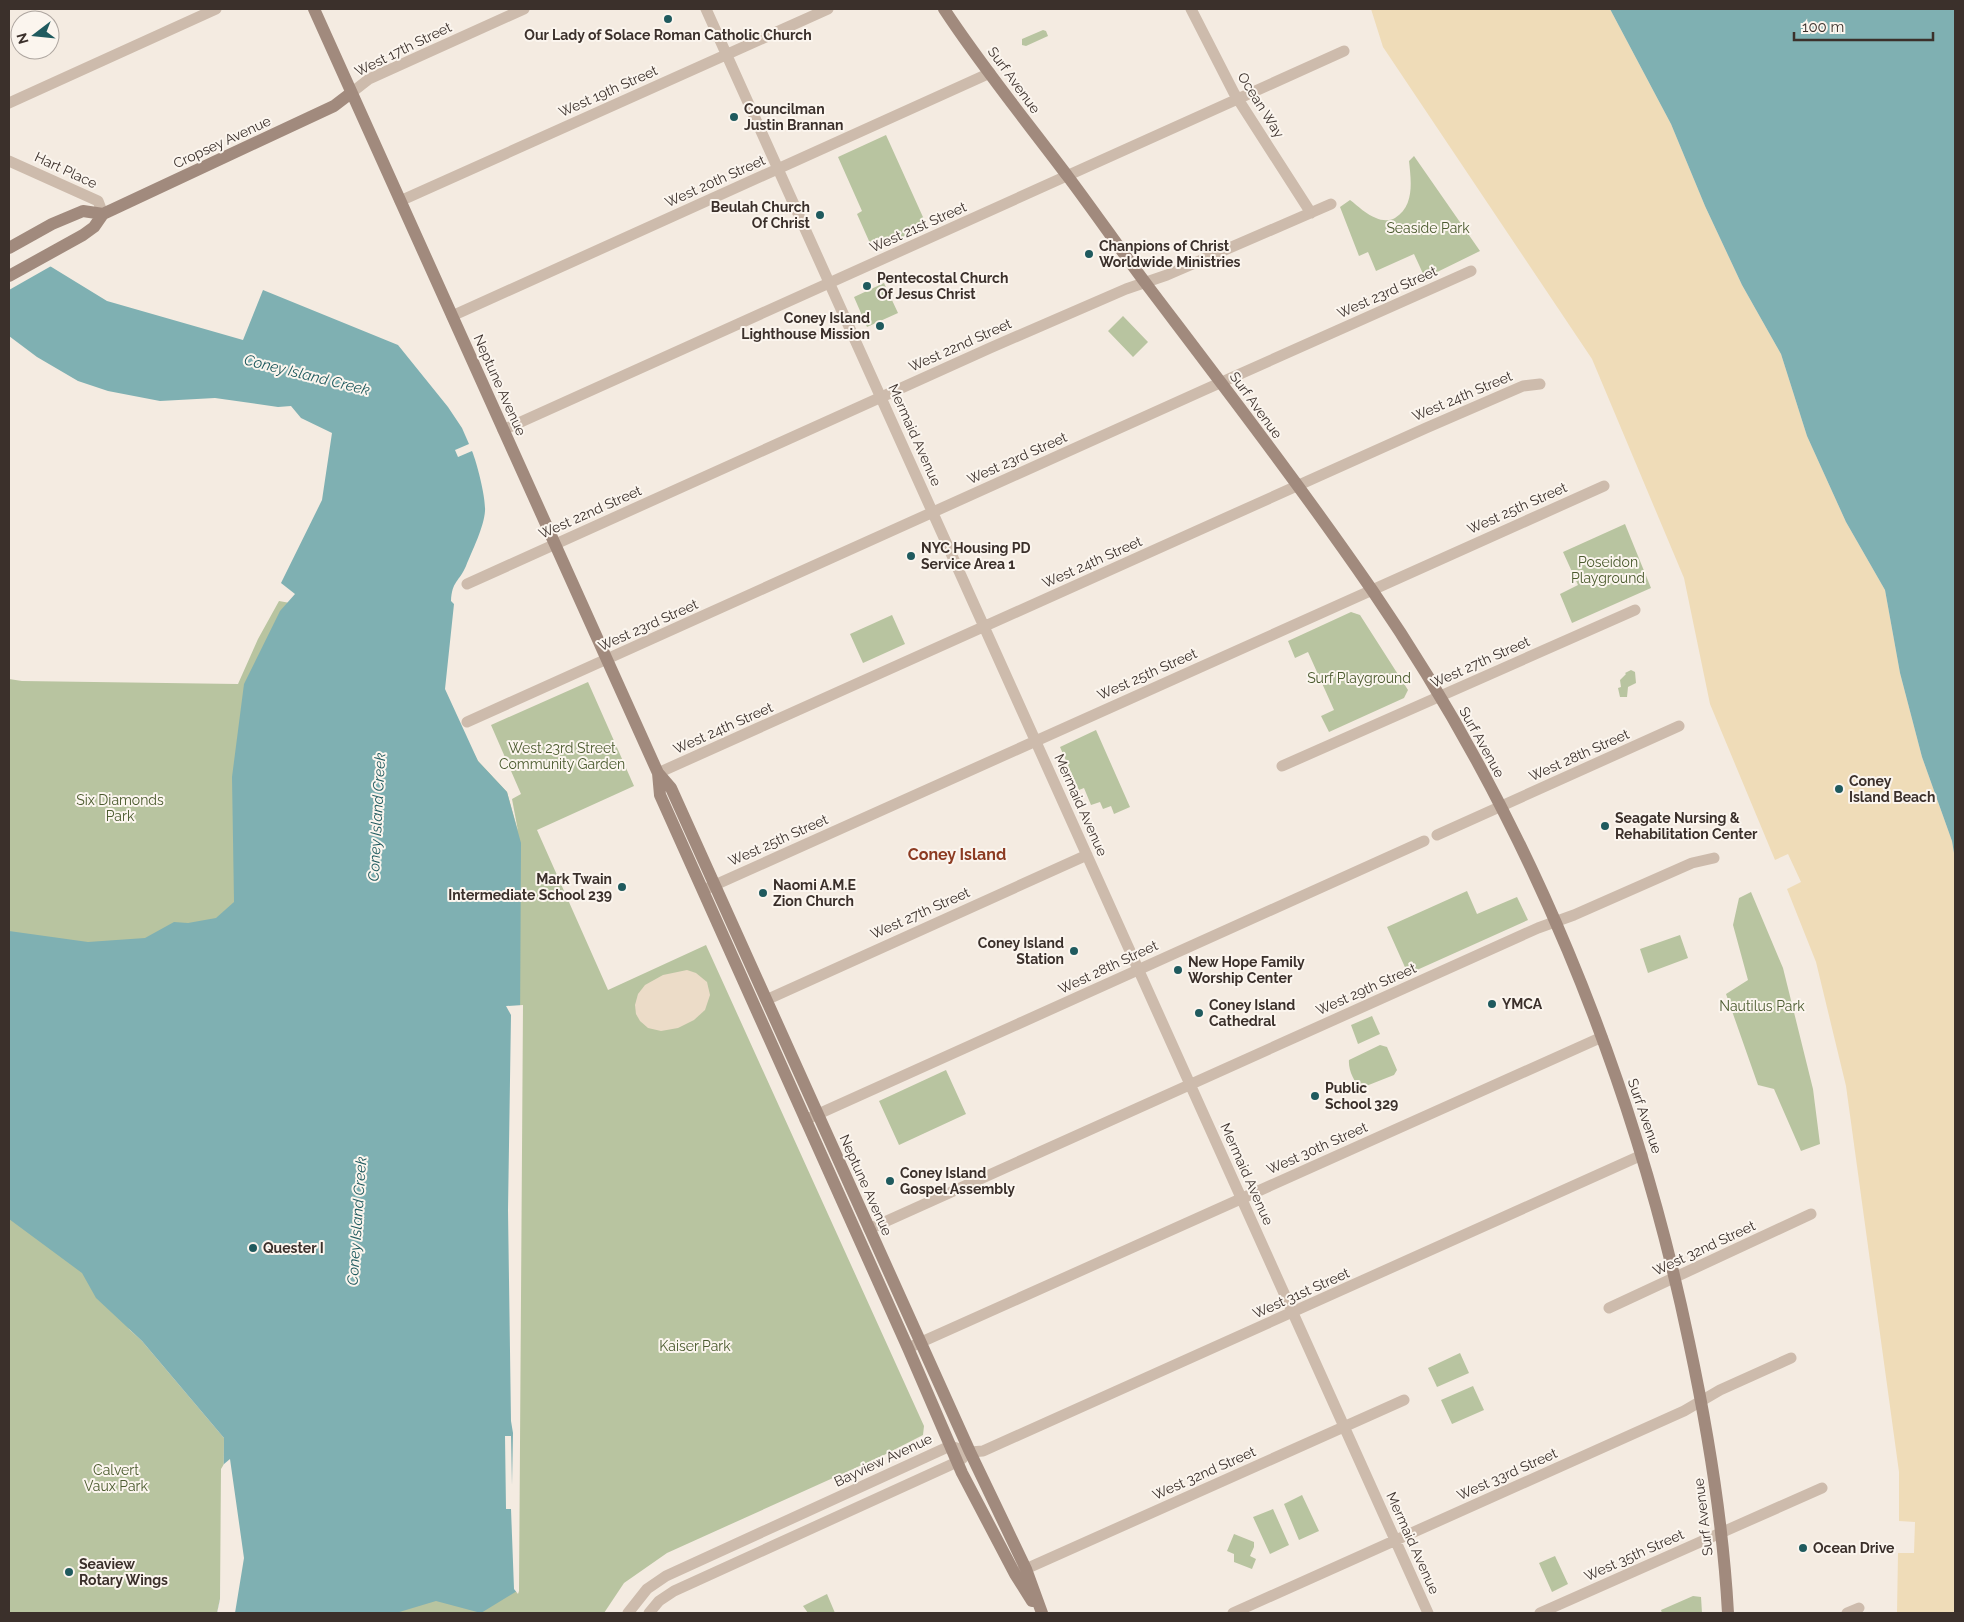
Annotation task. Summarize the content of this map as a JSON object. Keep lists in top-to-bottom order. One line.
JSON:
{"streets":{"main road":["Surf Avenue","Cropsey Avenue","Neptune Avenue"],"street":["West 17th Street","West 19th Street","Ocean Way","Hart Place","West 20th Street","West 21st Street","West 23rd Street","West 22nd Street","West 24th Street","Mermaid Avenue","West 25th Street","West 27th Street","West 28th Street","West 29th Street","West 30th Street","West 32nd Street","West 31st Street","Bayview Avenue","West 33rd Street","West 35th Street"]},"crossings":[["West 17th Street","Cropsey Avenue"],["West 17th Street","Neptune Avenue"],["Surf Avenue","West 20th Street"],["Surf Avenue","West 21st Street"],["Surf Avenue","West 23rd Street"],["Surf Avenue","West 22nd Street"],["Surf Avenue","West 24th Street"],["Surf Avenue","West 25th Street"],["Surf Avenue","West 27th Street"],["Surf Avenue","West 28th Street"],["Surf Avenue","West 29th Street"],["Surf Avenue","West 30th Street"],["Surf Avenue","West 32nd Street"],["Surf Avenue","West 31st Street"],["Surf Avenue","West 33rd Street"],["Surf Avenue","West 35th Street"],["West 19th Street","Neptune Avenue"],["West 19th Street","Mermaid Avenue"],["Ocean Way","West 21st Street"],["Ocean Way","West 22nd Street"],["Cropsey Avenue","Hart Place"],["Cropsey Avenue","Neptune Avenue"],["West 20th Street","Neptune Avenue"],["West 20th Street","Mermaid Avenue"],["West 21st Street","Neptune Avenue"],["West 21st Street","Mermaid Avenue"],["West 23rd Street","Neptune Avenue"],["West 23rd Street","Mermaid Avenue"],["West 22nd Street","Neptune Avenue"],["West 22nd Street","Mermaid Avenue"],["Neptune Avenue","West 24th Street"],["Neptune Avenue","West 25th Street"],["Neptune Avenue","West 27th Street"],["Neptune Avenue","West 28th Street"],["Neptune Avenue","West 29th Street"],["Neptune Avenue","West 30th Street"],["Neptune Avenue","West 32nd Street"],["Neptune Avenue","West 31st Street"],["Neptune Avenue","Bayview Avenue"],["West 24th Street","Mermaid Avenue"],["Mermaid Avenue","West 25th Street"],["Mermaid Avenue","West 27th Street"],["Mermaid Avenue","West 28th Street"],["Mermaid Avenue","West 29th Street"],["Mermaid Avenue","West 30th Street"],["Mermaid Avenue","West 32nd Street"],["Mermaid Avenue","West 31st Street"],["Mermaid Avenue","West 33rd Street"],["West 31st Street","Bayview Avenue"]],"districts":["Coney Island"],"water":["Coney Island Creek"],"parks":["Seaside Park","Poseidon Playground","Surf Playground","West 23rd Street Community Garden","Six Diamonds Park","Nautilus Park","Kaiser Park","Calvert Vaux Park"],"places":["Our Lady of Solace Roman Catholic Church","Councilman Justin Brannan","Beulah Church Of Christ","Chanpions of Christ Worldwide Ministries","Pentecostal Church Of Jesus Christ","Coney Island Lighthouse Mission","NYC Housing PD Service Area 1","Coney Island Beach","Seagate Nursing & Rehabilitation Center","Mark Twain Intermediate School 239","Naomi A.M.E Zion Church","Coney Island Station","New Hope Family Worship Center","YMCA","Coney Island Cathedral","Public School 329","Coney Island Gospel Assembly","Quester I","Ocean Drive","Seaview Rotary Wings"],"scale_bar":"100 m","north":"left"}
